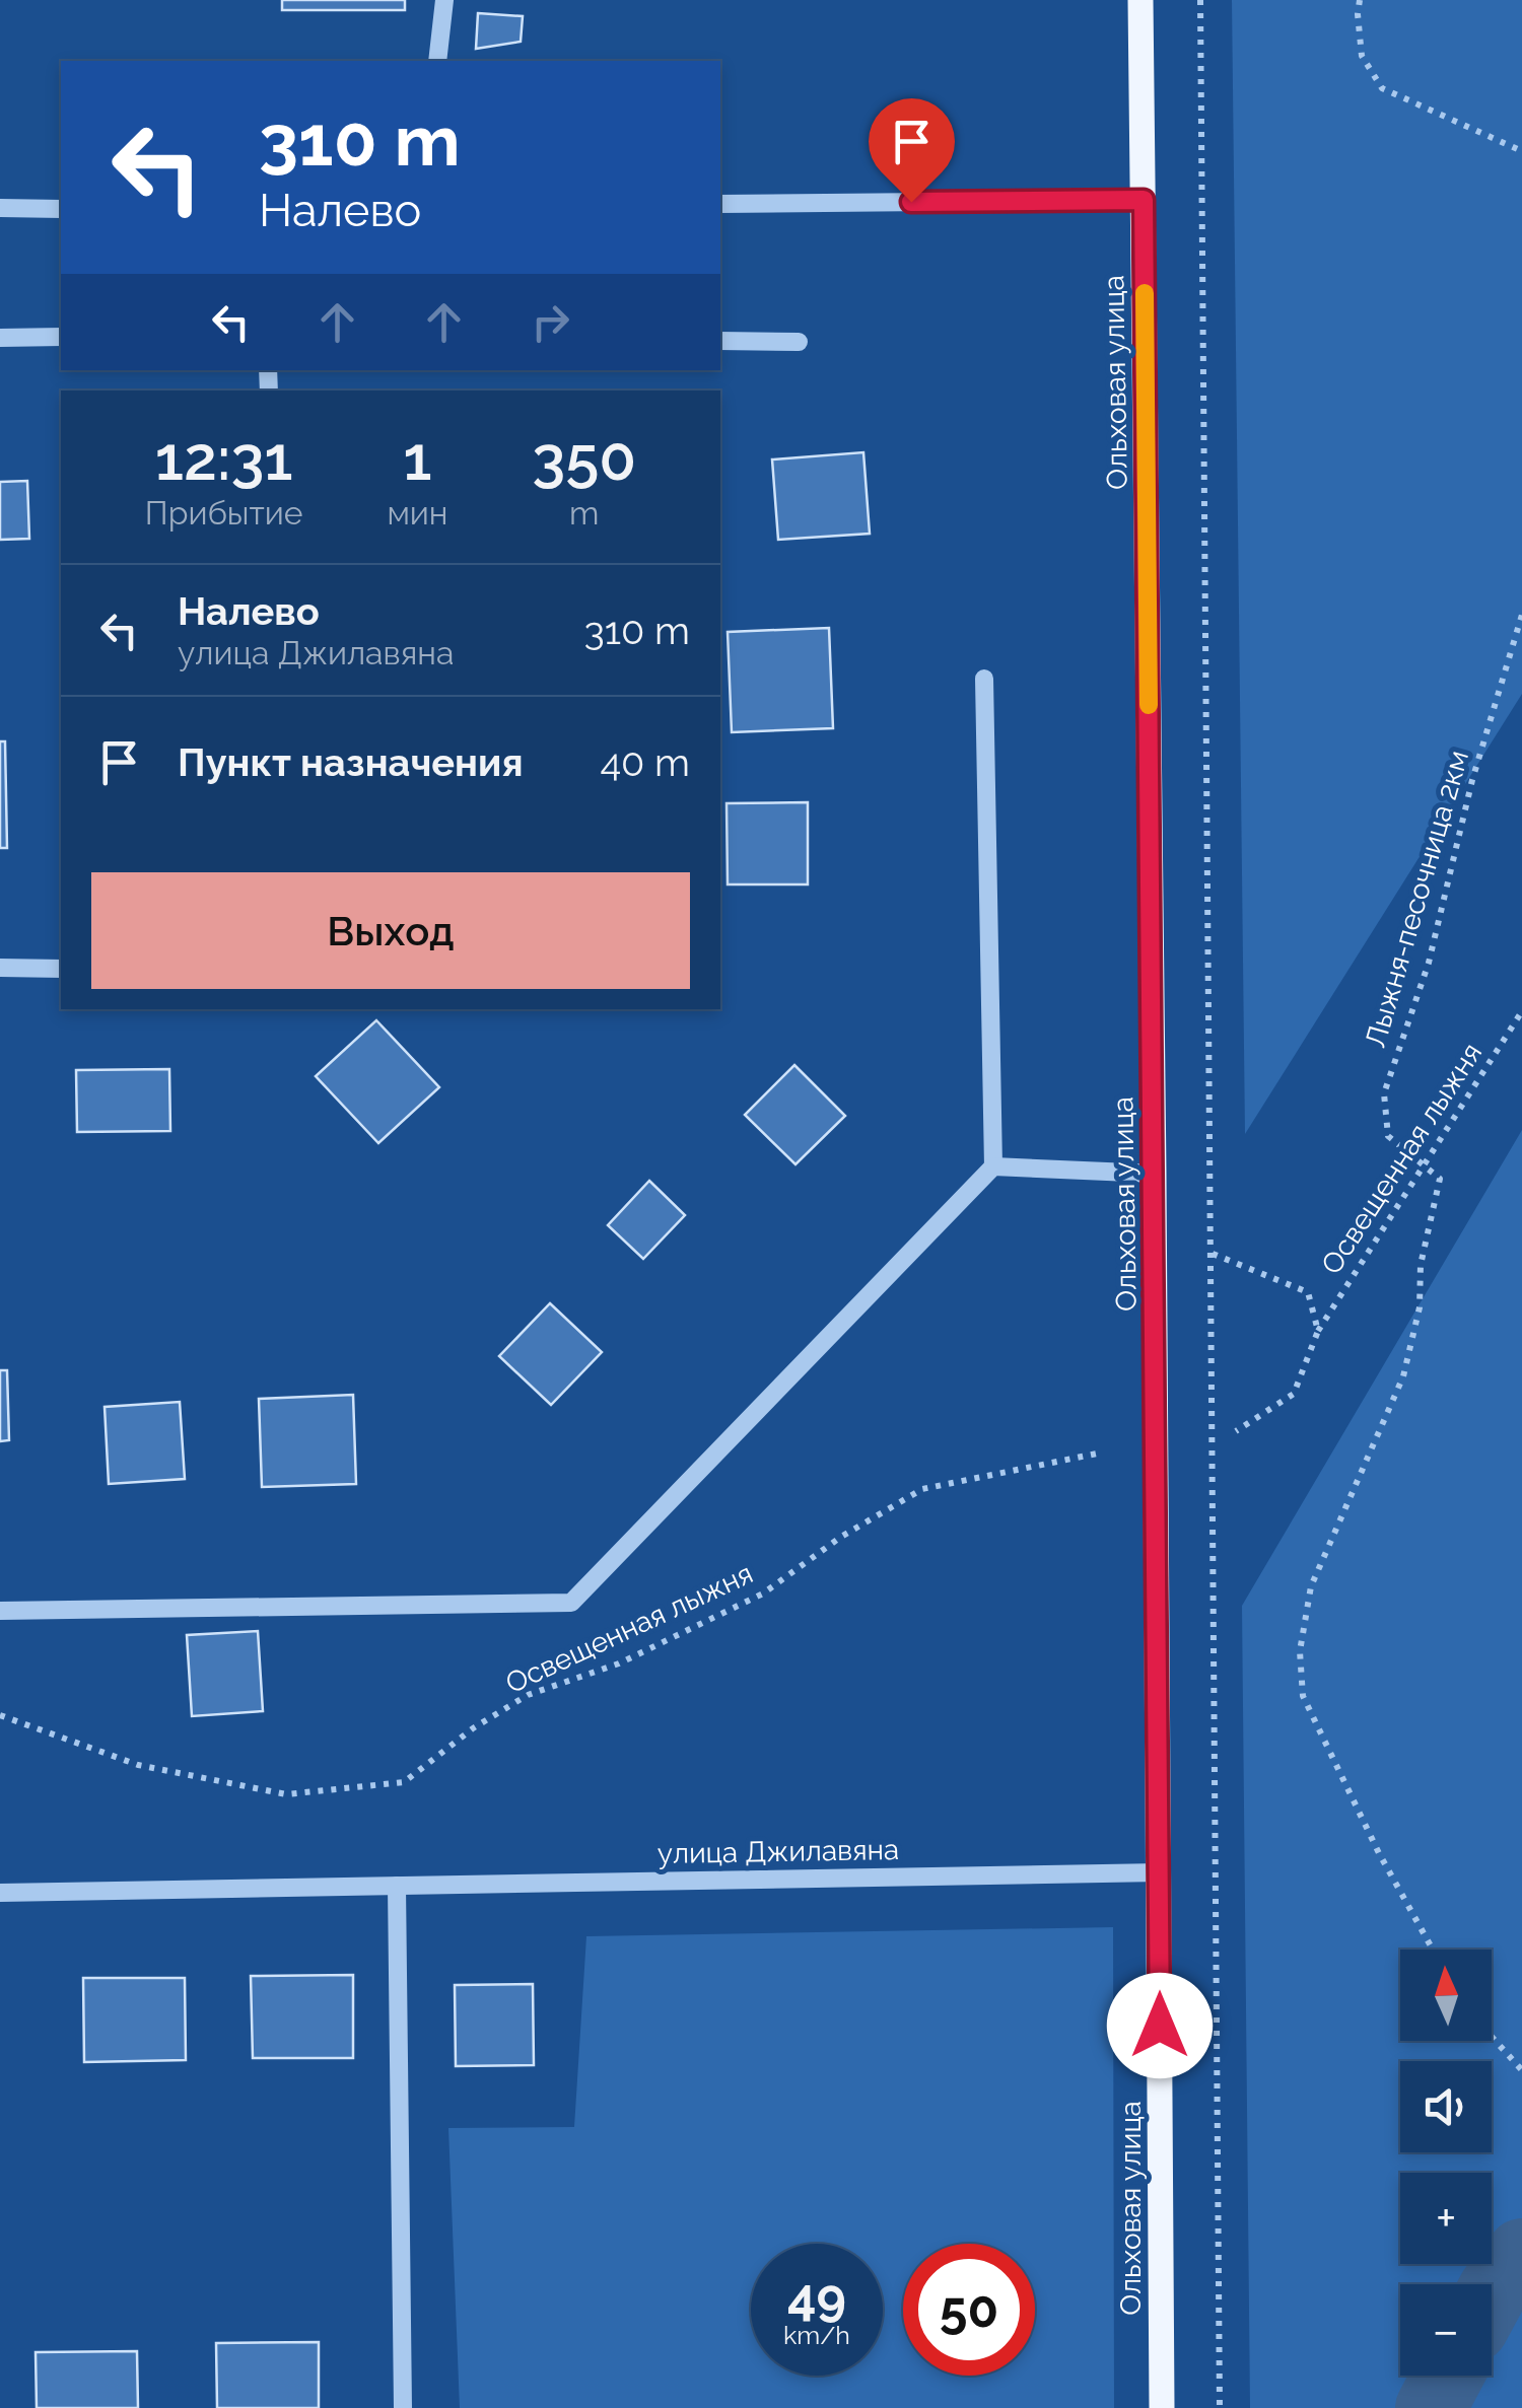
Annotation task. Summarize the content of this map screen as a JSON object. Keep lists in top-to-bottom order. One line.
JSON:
{"streets":{"main road":["Ольховая улица"],"street":["улица Джилавяна"],"path":["Лыжня-песочница 2км","Освещенная лыжня"]},"crossings":[["Ольховая улица","улица Джилавяна"],["Лыжня-песочница 2км","Освещенная лыжня"]],"north":"top","page":{"turn":["310 m","Налево"],"eta":["12:31","Прибытие","1","мин","350","m"],"list":[{"name":"Налево","note":"улица Джилавяна","value":"310 m"},{"name":"Пункт назначения","value":"40 m"}],"buttons":"Выход","map_buttons":["+","−"],"speed":"49 km/h","limit":"50"}}
